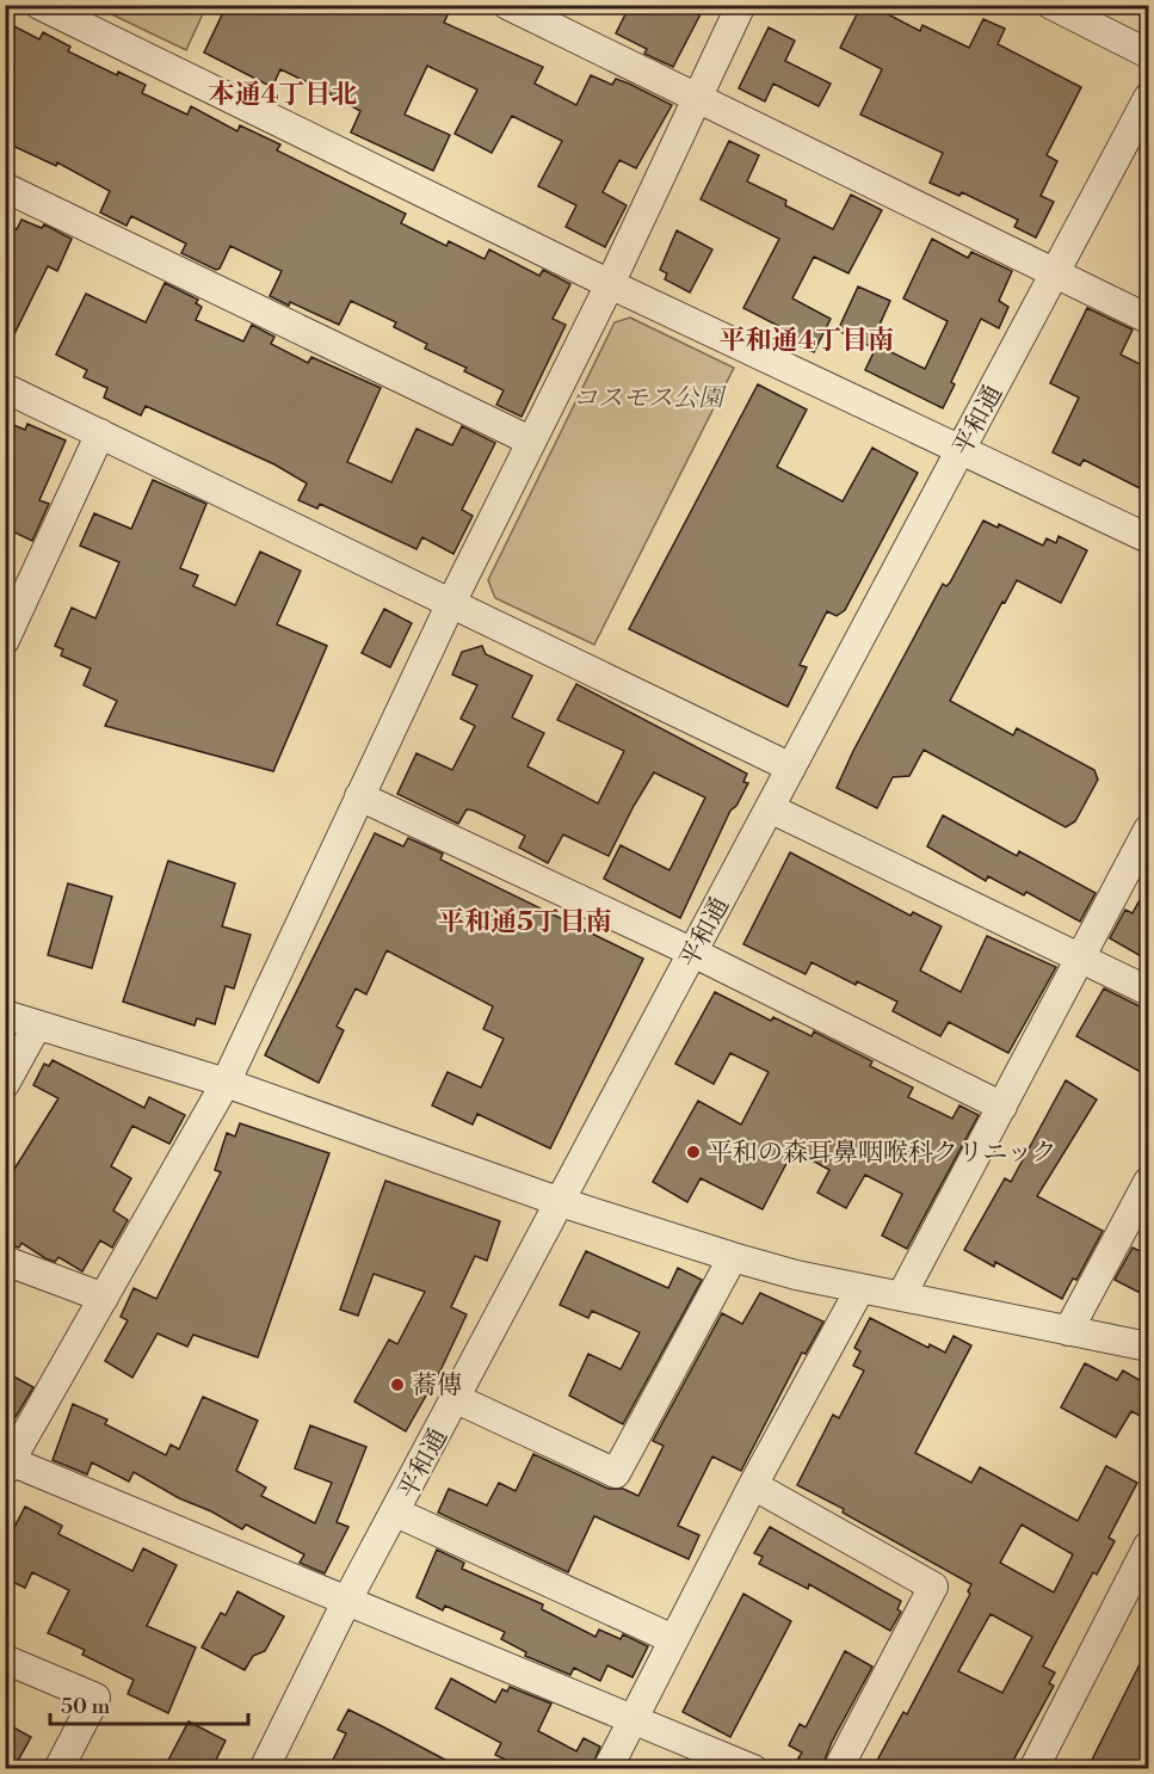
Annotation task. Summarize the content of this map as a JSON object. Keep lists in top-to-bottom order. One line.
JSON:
{"streets":{"street":["平和通"]},"districts":["本通4丁目北","平和通4丁目南","平和通5丁目南"],"parks":["コスモス公園"],"places":["平和の森耳鼻咽喉科クリニック","蕎傳"],"scale_bar":"50 m"}
